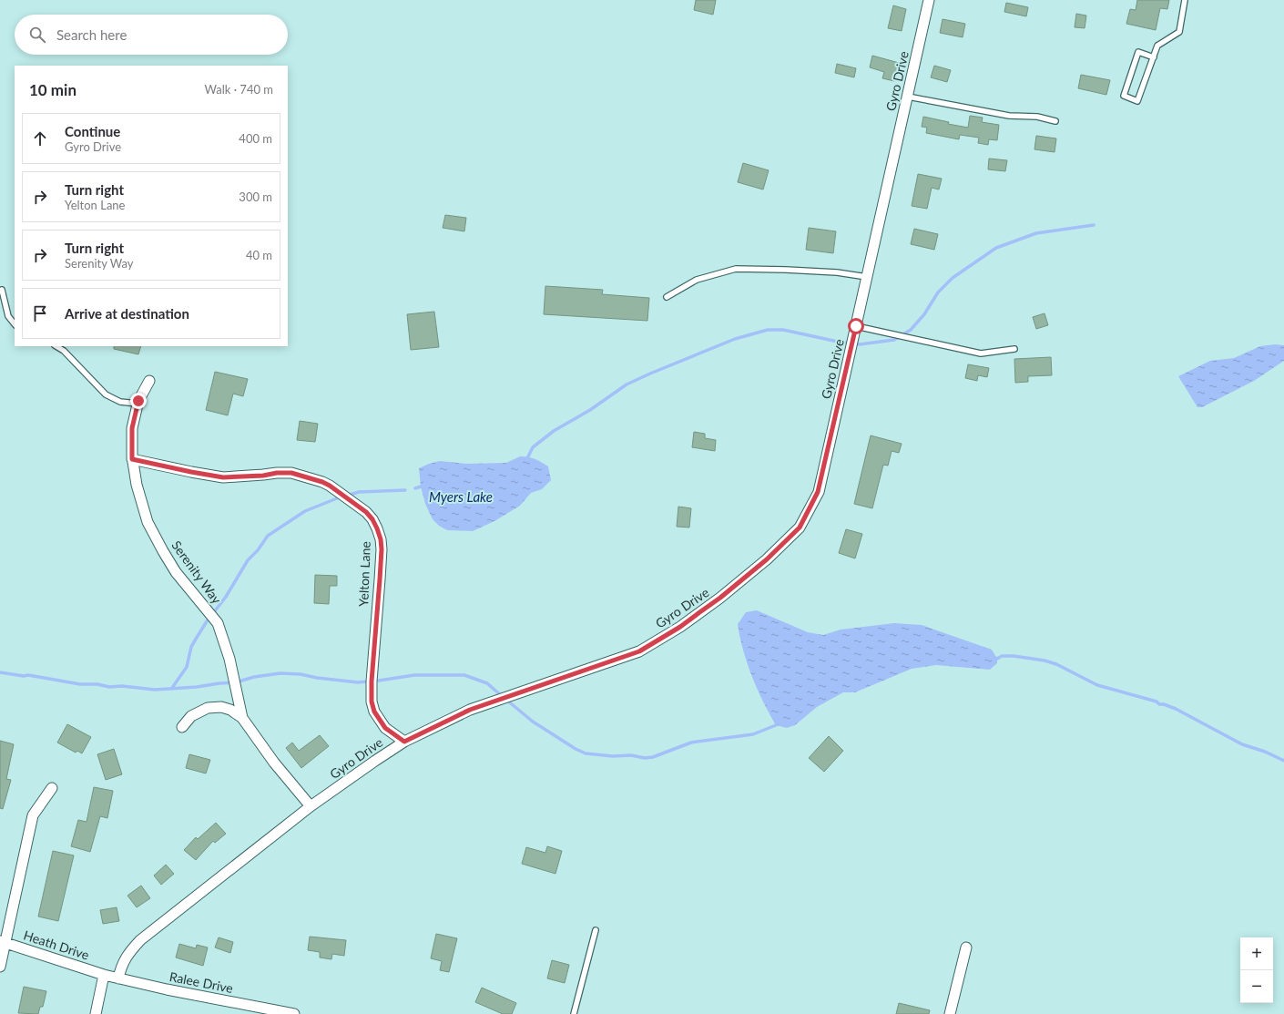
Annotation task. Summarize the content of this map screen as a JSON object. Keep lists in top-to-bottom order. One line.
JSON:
{"streets":{"street":["Gyro Drive","Serenity Way","Yelton Lane","Heath Drive","Ralee Drive"]},"crossings":[["Gyro Drive","Serenity Way"],["Gyro Drive","Yelton Lane"],["Gyro Drive","Ralee Drive"],["Serenity Way","Yelton Lane"],["Heath Drive","Ralee Drive"]],"water":["Myers Lake"],"page":{"search":"Search here","heading":["10 min","Walk · 740 m"],"list":[["Continue","Gyro Drive","400 m"],["Turn right","Yelton Lane","300 m"],["Turn right","Serenity Way","40 m"],"Arrive at destination"],"map_buttons":["+","−"]}}
